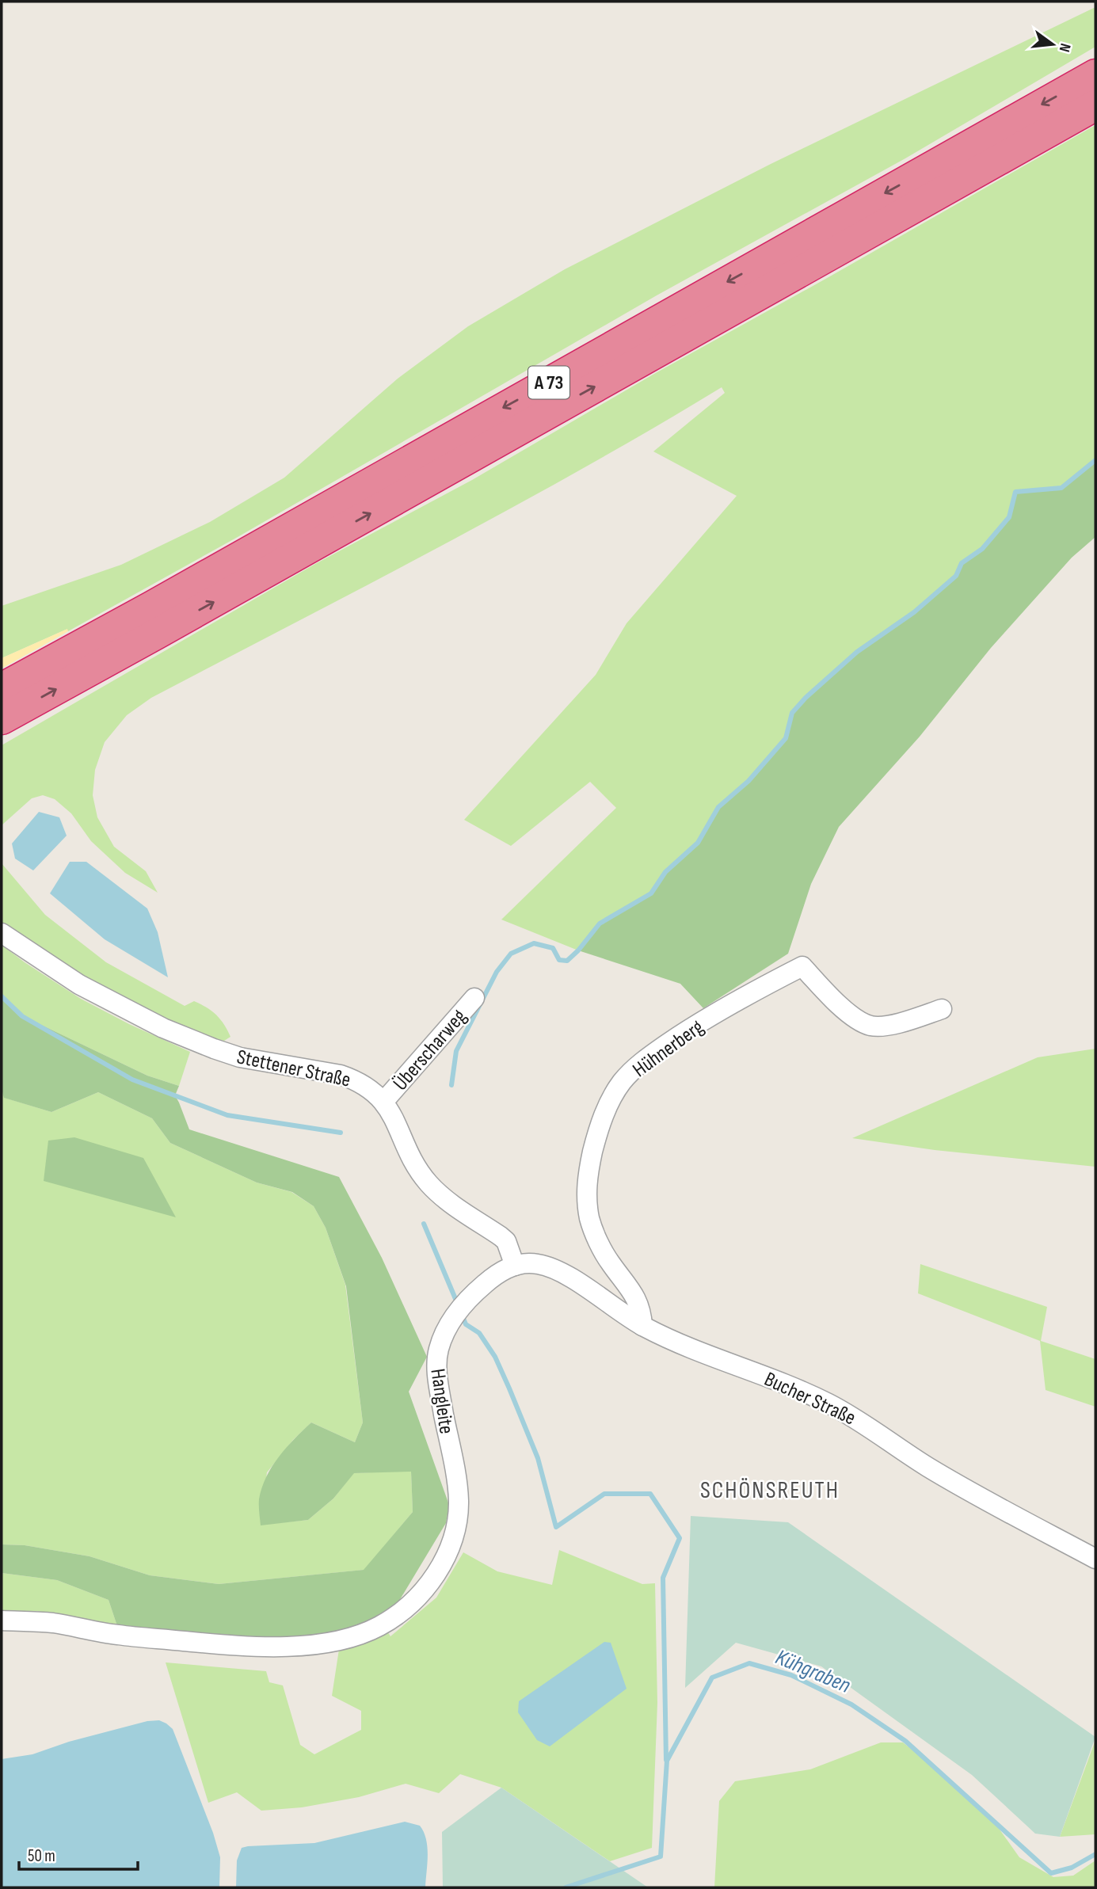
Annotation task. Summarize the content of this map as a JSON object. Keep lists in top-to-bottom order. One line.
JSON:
{"streets":{"highway":["A 73"],"street":["Hühnerberg","Überscharweg","Stettener Straße","Bucher Straße","Hangleite"]},"crossings":[["Hühnerberg","Bucher Straße"],["Überscharweg","Stettener Straße"],["Stettener Straße","Bucher Straße"],["Stettener Straße","Hangleite"],["Bucher Straße","Hangleite"]],"districts":["SCHÖNSREUTH"],"water":["Kühgraben"],"scale_bar":"50 m","north":"right"}
